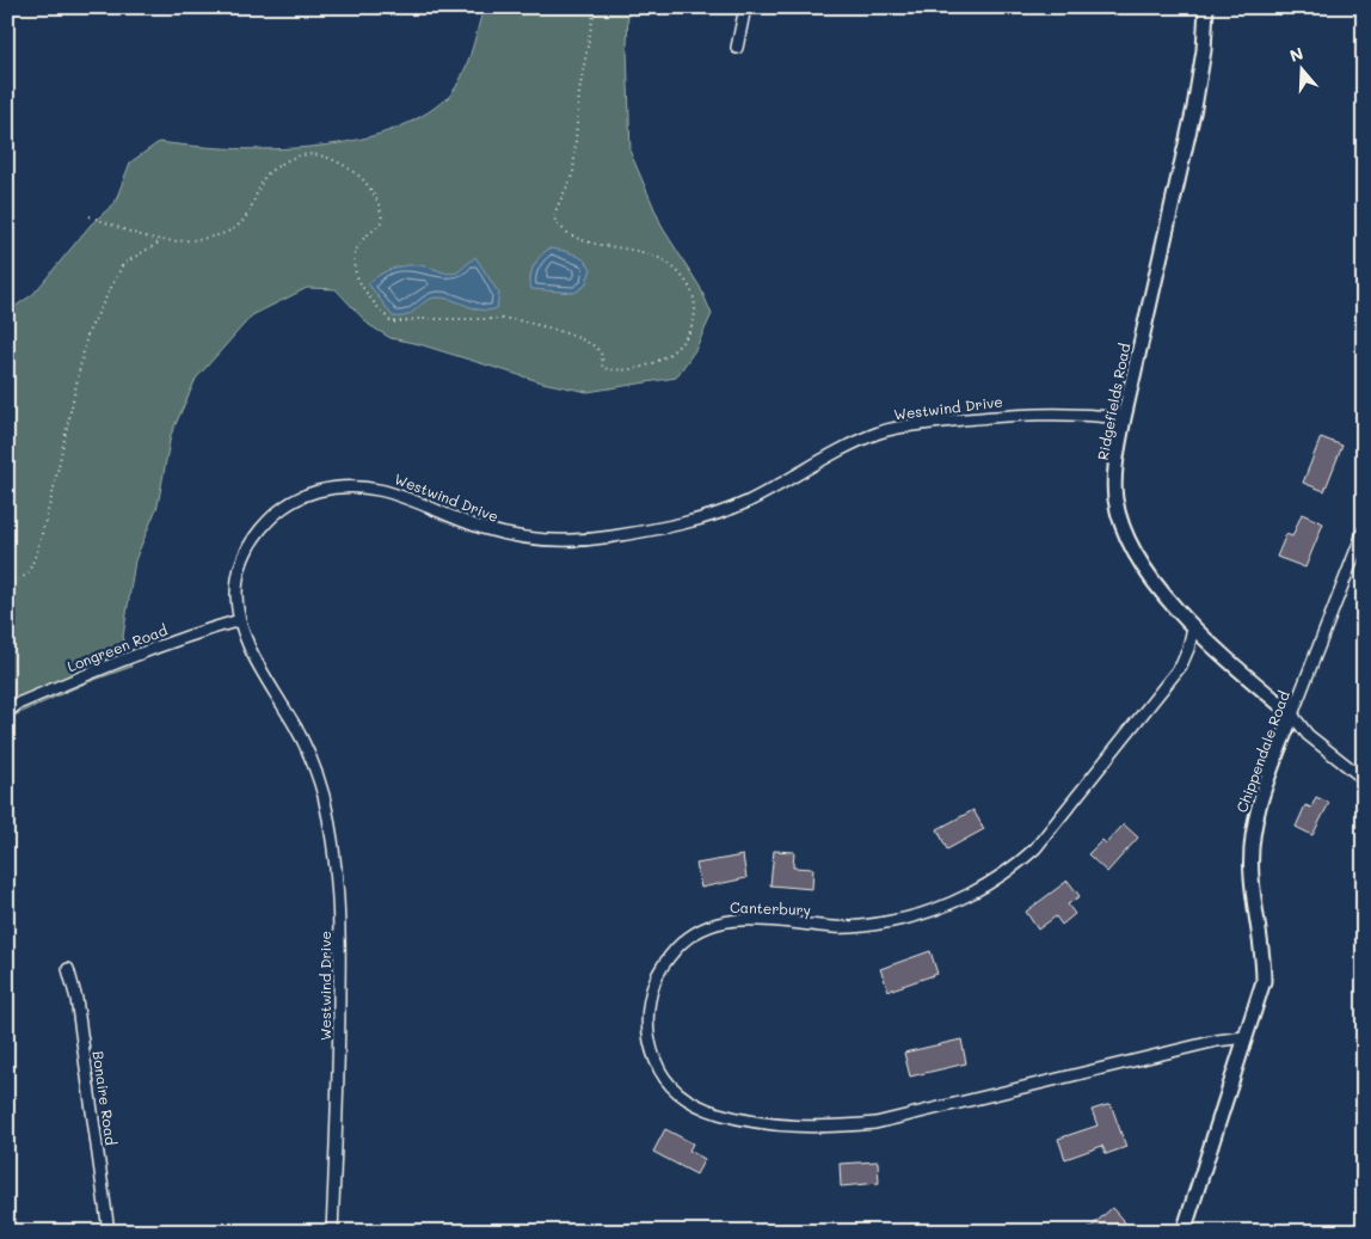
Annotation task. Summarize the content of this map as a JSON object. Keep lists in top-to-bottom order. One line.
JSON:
{"streets":{"street":["Ridgefields Road","Westwind Drive","Longreen Road","Chippendale Road","Canterbury","Bonaire Road"]},"crossings":[["Ridgefields Road","Westwind Drive"],["Ridgefields Road","Chippendale Road"],["Ridgefields Road","Canterbury"],["Westwind Drive","Longreen Road"],["Chippendale Road","Canterbury"]],"north":"top"}
